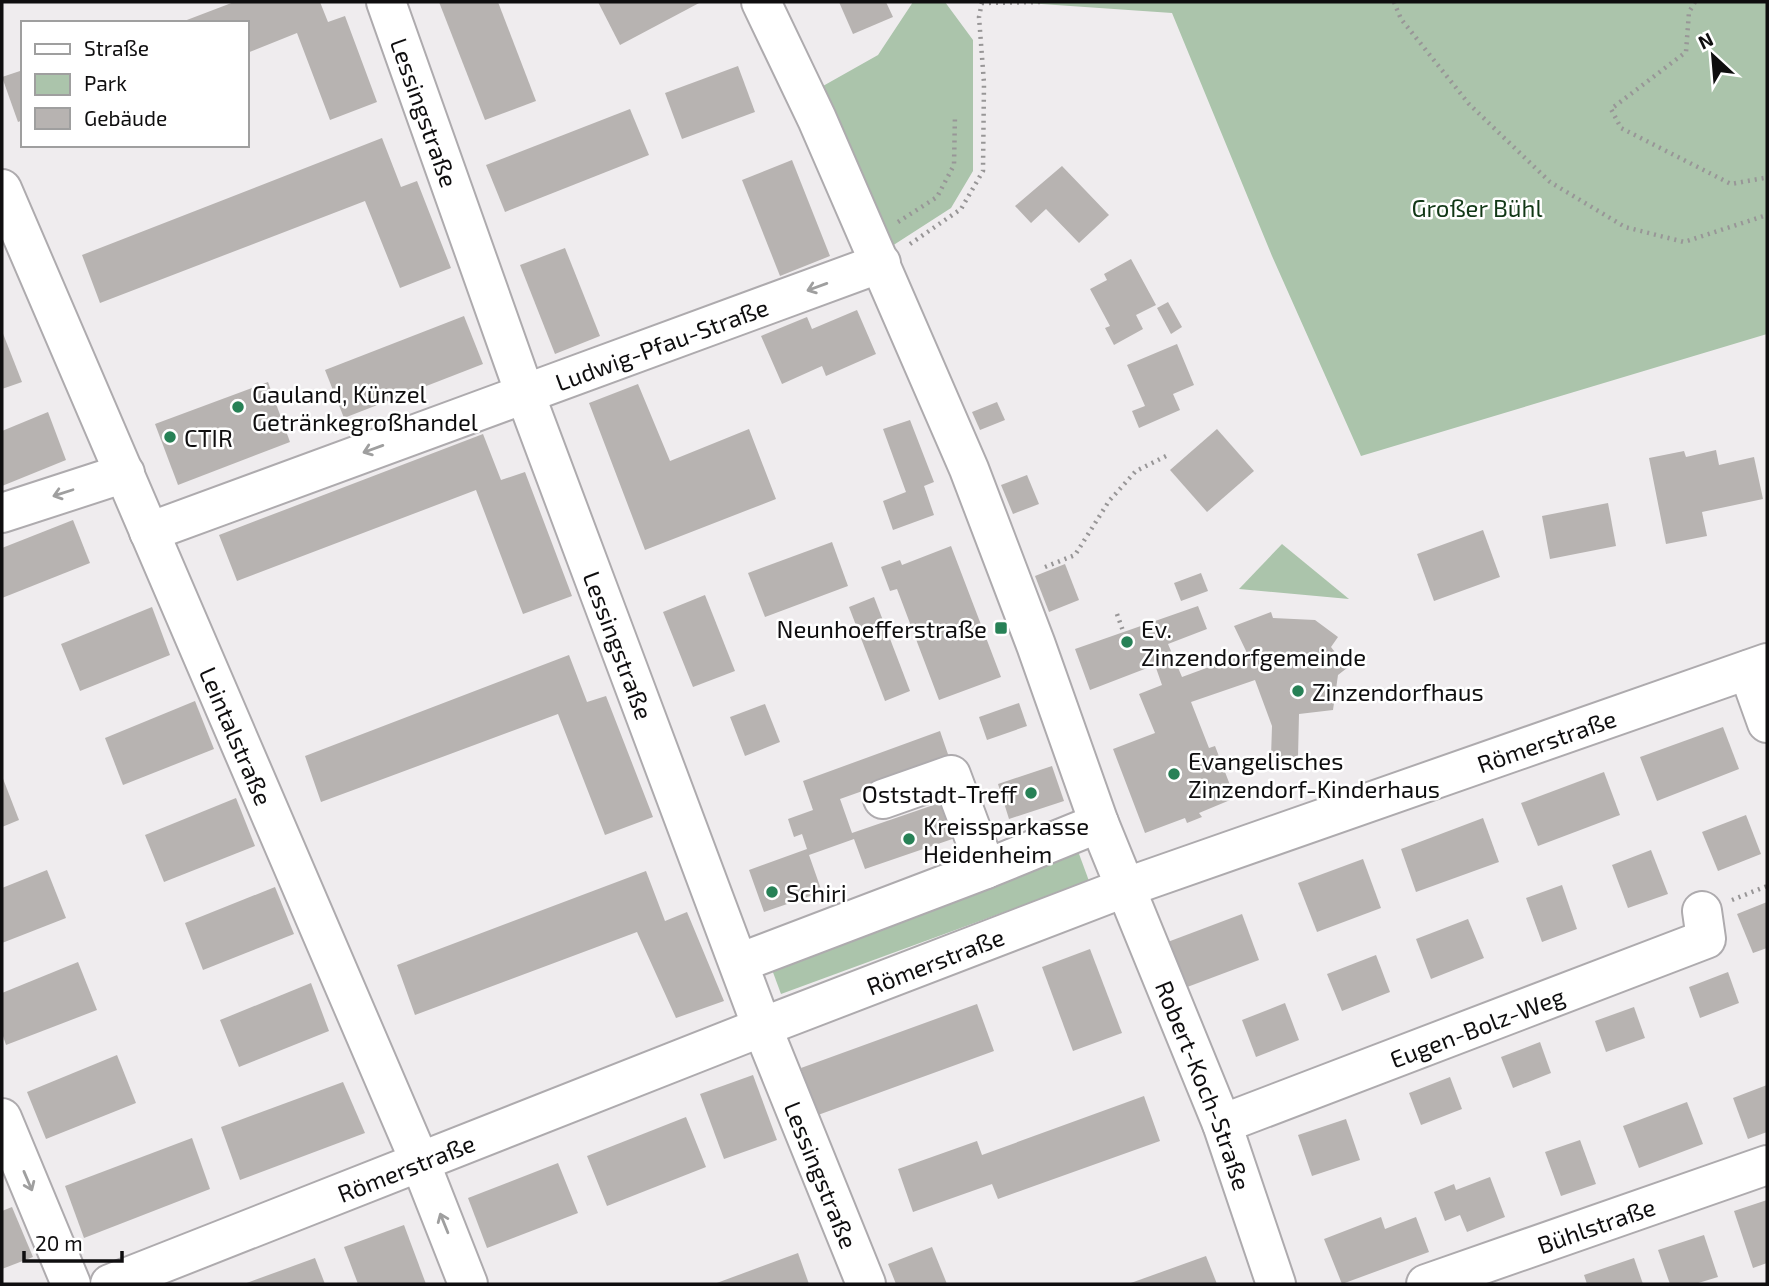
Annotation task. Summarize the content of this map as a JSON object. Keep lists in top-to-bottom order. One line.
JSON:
{"streets":{"street":["Lessingstraße","Ludwig-Pfau-Straße","Leintalstraße","Römerstraße","Eugen-Bolz-Weg","Robert-Koch-Straße","Bühlstraße"]},"crossings":[["Lessingstraße","Ludwig-Pfau-Straße"],["Lessingstraße","Römerstraße"],["Ludwig-Pfau-Straße","Leintalstraße"],["Leintalstraße","Römerstraße"],["Römerstraße","Robert-Koch-Straße"],["Eugen-Bolz-Weg","Robert-Koch-Straße"]],"one_way":["Ludwig-Pfau-Straße"],"parks":["Großer Bühl"],"places":{"other":["Gauland, Künzel Getränkegroßhandel","CTIR","Ev. Zinzendorfgemeinde","Zinzendorfhaus","Evangelisches Zinzendorf-Kinderhaus","Oststadt-Treff","Kreissparkasse Heidenheim","Schiri"],"transit":["Neunhoefferstraße"]},"legend":["Straße","Park","Gebäude"],"scale_bar":"20 m","north":"top left"}
